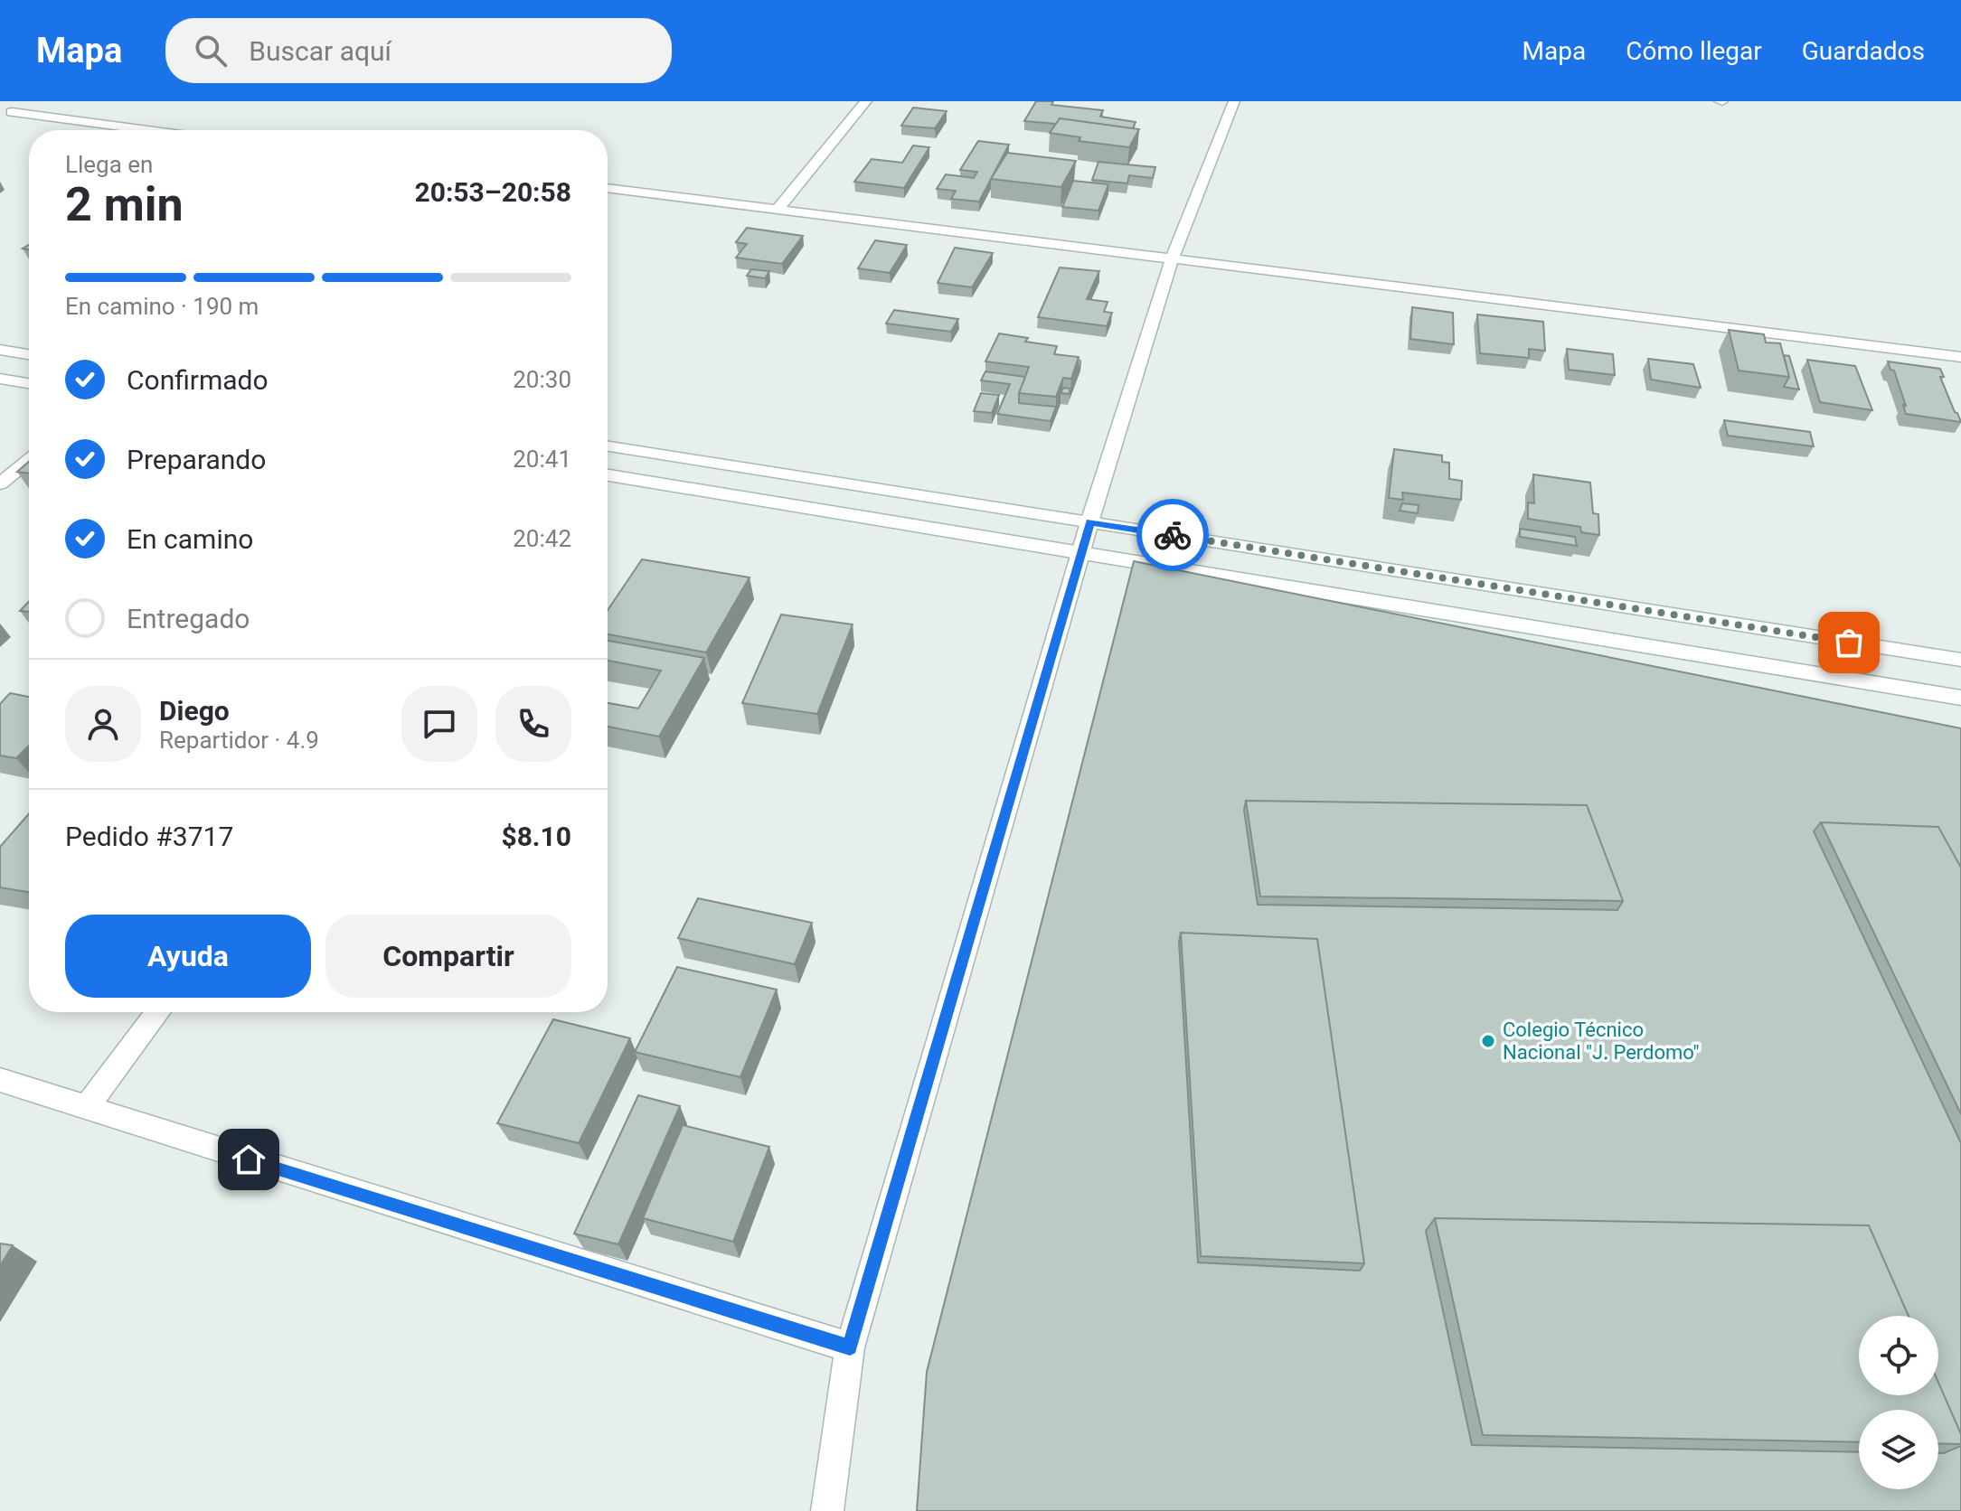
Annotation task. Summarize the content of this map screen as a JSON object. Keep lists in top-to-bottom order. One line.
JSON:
{"places":["Colegio Técnico Nacional \"J. Perdomo\""],"page":{"header":"Mapa","search":"Buscar aquí","nav":["Mapa","Cómo llegar","Guardados"],"heading":["2 min","Llega en","20:53–20:58"],"panel":["Diego","Repartidor · 4.9","Pedido #3717","$8.10"],"bar":"En camino · 190 m","list":[["Confirmado","20:30"],["Preparando","20:41"],["En camino","20:42"],"Entregado"],"buttons":["Ayuda","Compartir"]}}
